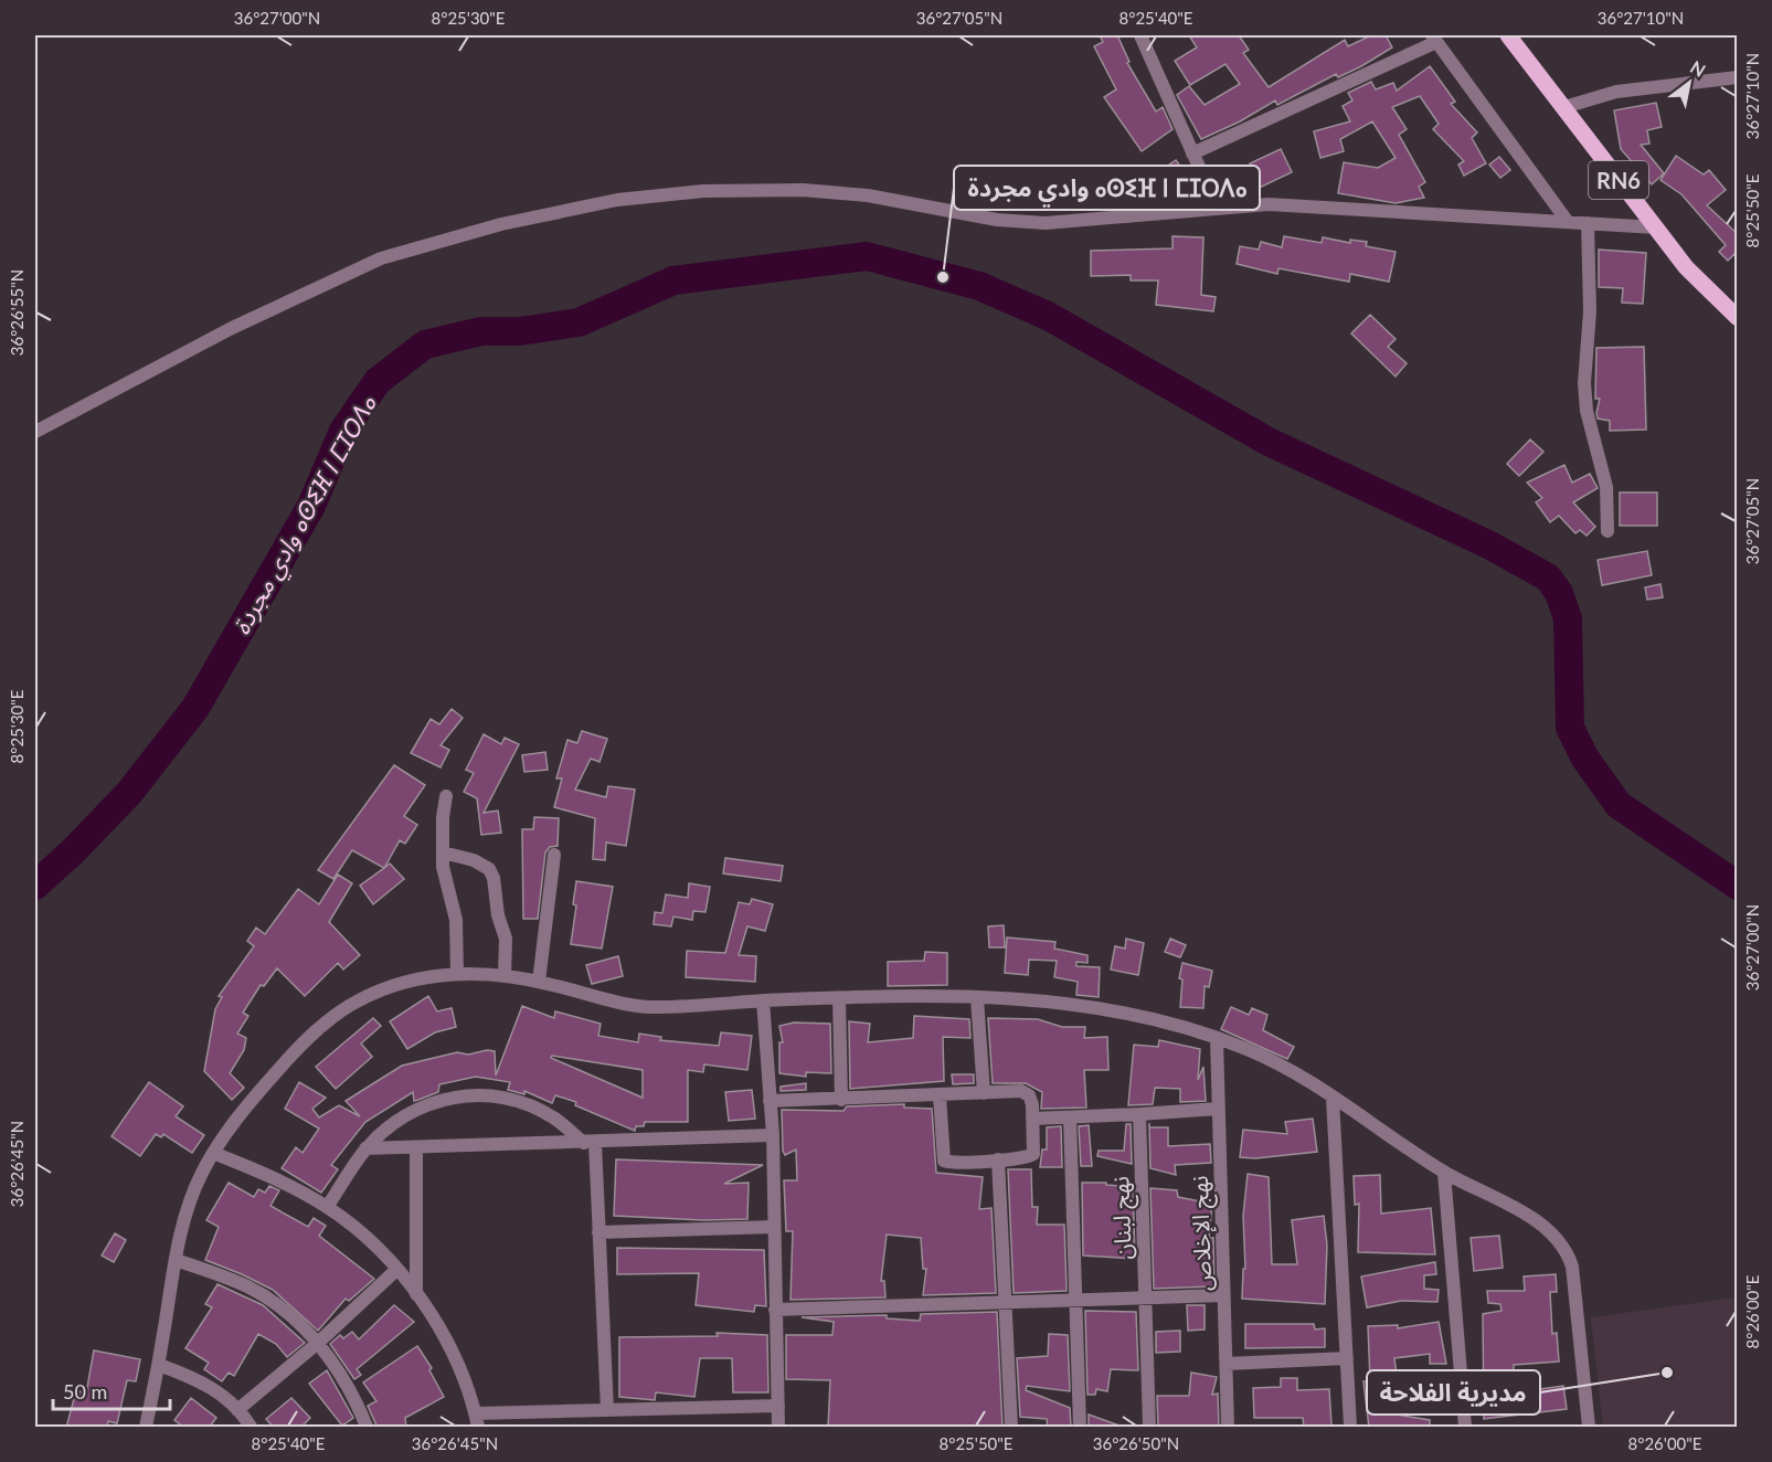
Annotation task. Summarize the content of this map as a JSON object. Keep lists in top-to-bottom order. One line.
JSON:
{"streets":{"main road":["RN6"],"street":["نهج لبنان","نهج الإخلاص"]},"water":["وادي مجردة ⴰⵙⵉⴼ ⵏ ⵎⵊⵔⴷⴰ"],"places":["وادي مجردة ⴰⵙⵉⴼ ⵏ ⵎⵊⵔⴷⴰ","مديرية الفلاحة"],"scale_bar":"50 m","north":"top right","coordinates":["36°27'00\"N","8°25'30\"E","36°27'05\"N","8°25'40\"E","36°27'10\"N","8°25'50\"E","36°26'55\"N","36°26'45\"N","8°26'00\"E","36°26'50\"N"]}
